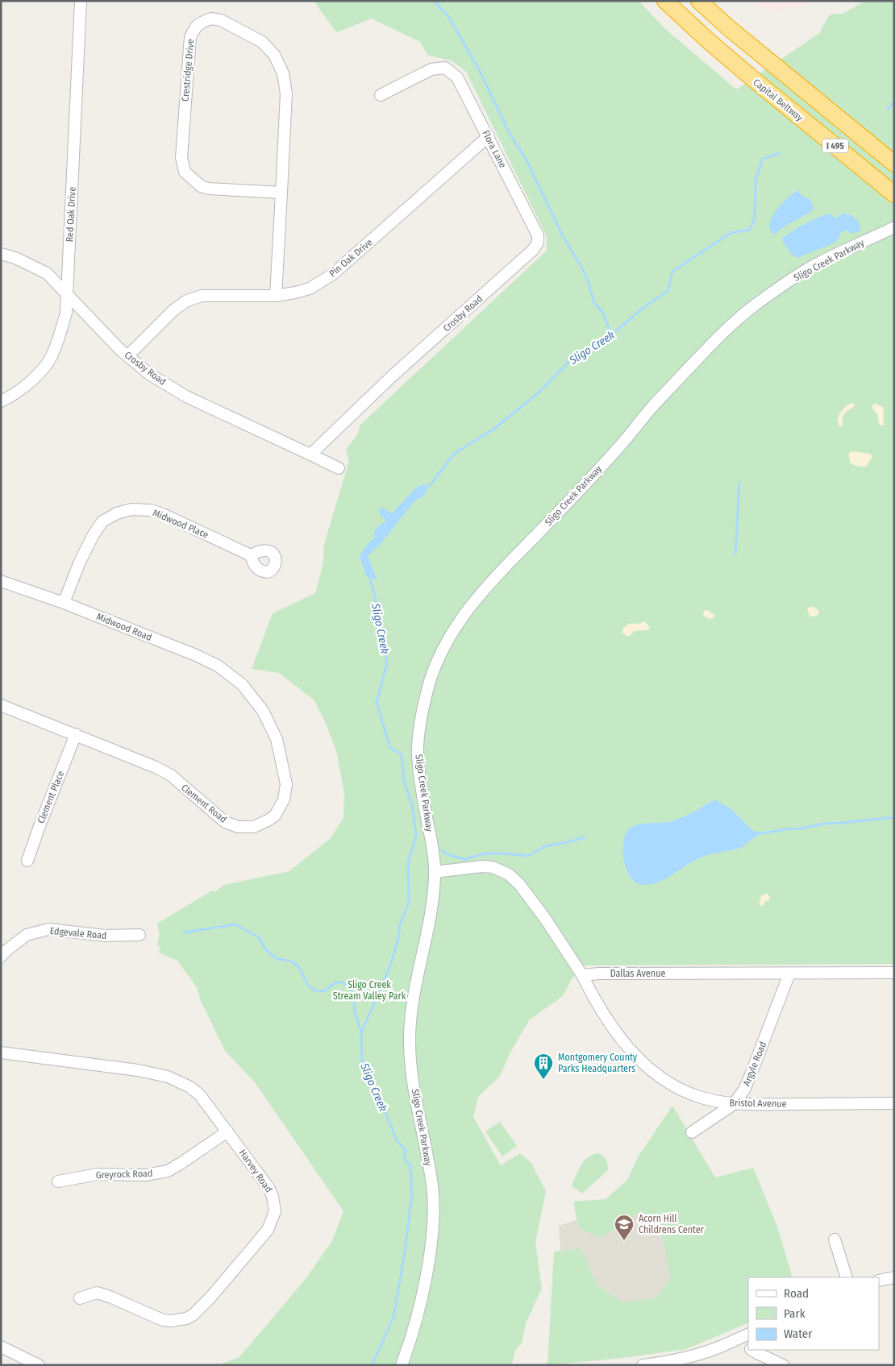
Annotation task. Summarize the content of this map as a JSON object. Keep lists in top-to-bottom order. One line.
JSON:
{"streets":{"highway":["Capital Beltway","I 495"],"street":["Crestridge Drive","Flora Lane","Red Oak Drive","Pin Oak Drive","Sligo Creek Parkway","Crosby Road","Midwood Place","Midwood Road","Clement Place","Clement Road","Edgevale Road","Dallas Avenue","Argyle Road","Bristol Avenue","Harvey Road","Greyrock Road"]},"crossings":[["Crestridge Drive","Pin Oak Drive"],["Flora Lane","Pin Oak Drive"],["Flora Lane","Crosby Road"],["Red Oak Drive","Crosby Road"],["Pin Oak Drive","Crosby Road"],["Midwood Place","Midwood Road"],["Midwood Road","Clement Road"],["Clement Place","Clement Road"],["Dallas Avenue","Argyle Road"],["Dallas Avenue","Bristol Avenue"],["Argyle Road","Bristol Avenue"],["Harvey Road","Greyrock Road"]],"water":["Sligo Creek"],"parks":["Sligo Creek Stream Valley Park"],"places":{"building":["Montgomery County Parks Headquarters"],"school or university":["Acorn Hill Childrens Center"]},"legend":["Road","Park","Water"]}
